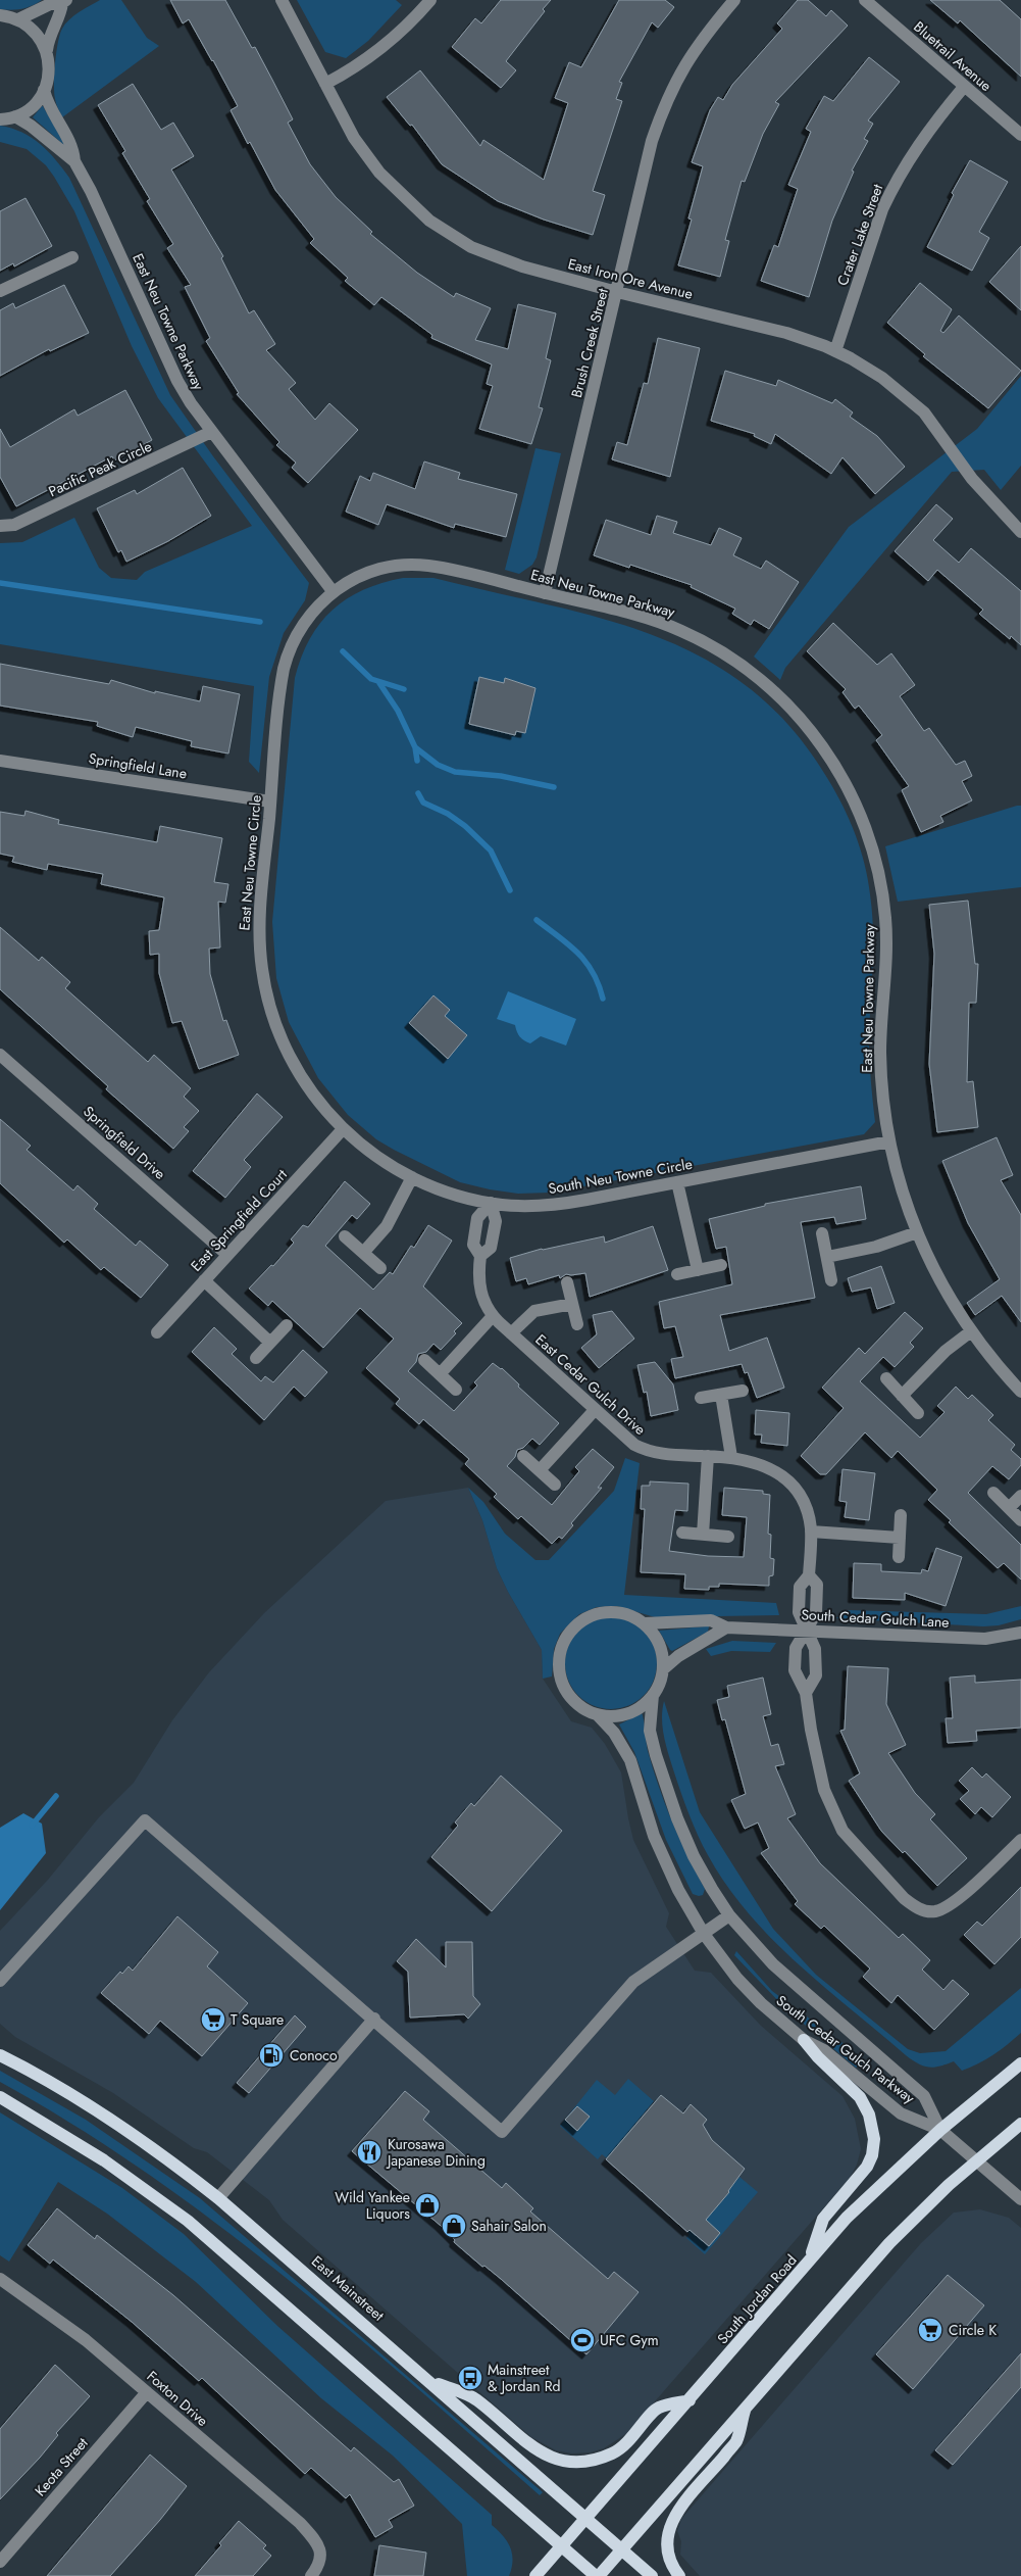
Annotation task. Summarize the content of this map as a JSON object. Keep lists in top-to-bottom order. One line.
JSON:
{"streets":{"main road":["East Mainstreet","South Jordan Road"],"street":["Bluetrail Avenue","Crater Lake Street","East Iron Ore Avenue","East Neu Towne Parkway","Brush Creek Street","Pacific Peak Circle","Springfield Lane","East Neu Towne Circle","Springfield Drive","South Neu Towne Circle","East Springfield Court","East Cedar Gulch Drive","South Cedar Gulch Lane","South Cedar Gulch Parkway","Foxton Drive","Keota Street"]},"crossings":[["Bluetrail Avenue","Crater Lake Street"],["Crater Lake Street","East Iron Ore Avenue"],["East Iron Ore Avenue","Brush Creek Street"],["East Neu Towne Parkway","Brush Creek Street"],["East Neu Towne Parkway","Pacific Peak Circle"],["East Neu Towne Parkway","East Neu Towne Circle"],["East Neu Towne Parkway","South Neu Towne Circle"],["Springfield Lane","East Neu Towne Circle"],["East Neu Towne Circle","South Neu Towne Circle"],["East Neu Towne Circle","East Springfield Court"],["Springfield Drive","East Springfield Court"],["South Neu Towne Circle","East Springfield Court"],["South Neu Towne Circle","East Cedar Gulch Drive"],["East Cedar Gulch Drive","South Cedar Gulch Lane"],["South Cedar Gulch Lane","South Cedar Gulch Parkway"],["South Cedar Gulch Parkway","South Jordan Road"],["East Mainstreet","South Jordan Road"],["Foxton Drive","Keota Street"]],"places":{"supermarket":["T Square","Circle K"],"fuel station":["Conoco"],"restaurant":["Kurosawa Japanese Dining"],"shop":["Wild Yankee Liquors","Sahair Salon"],"sports":["UFC Gym"],"bus stop":["Mainstreet & Jordan Rd"]}}
